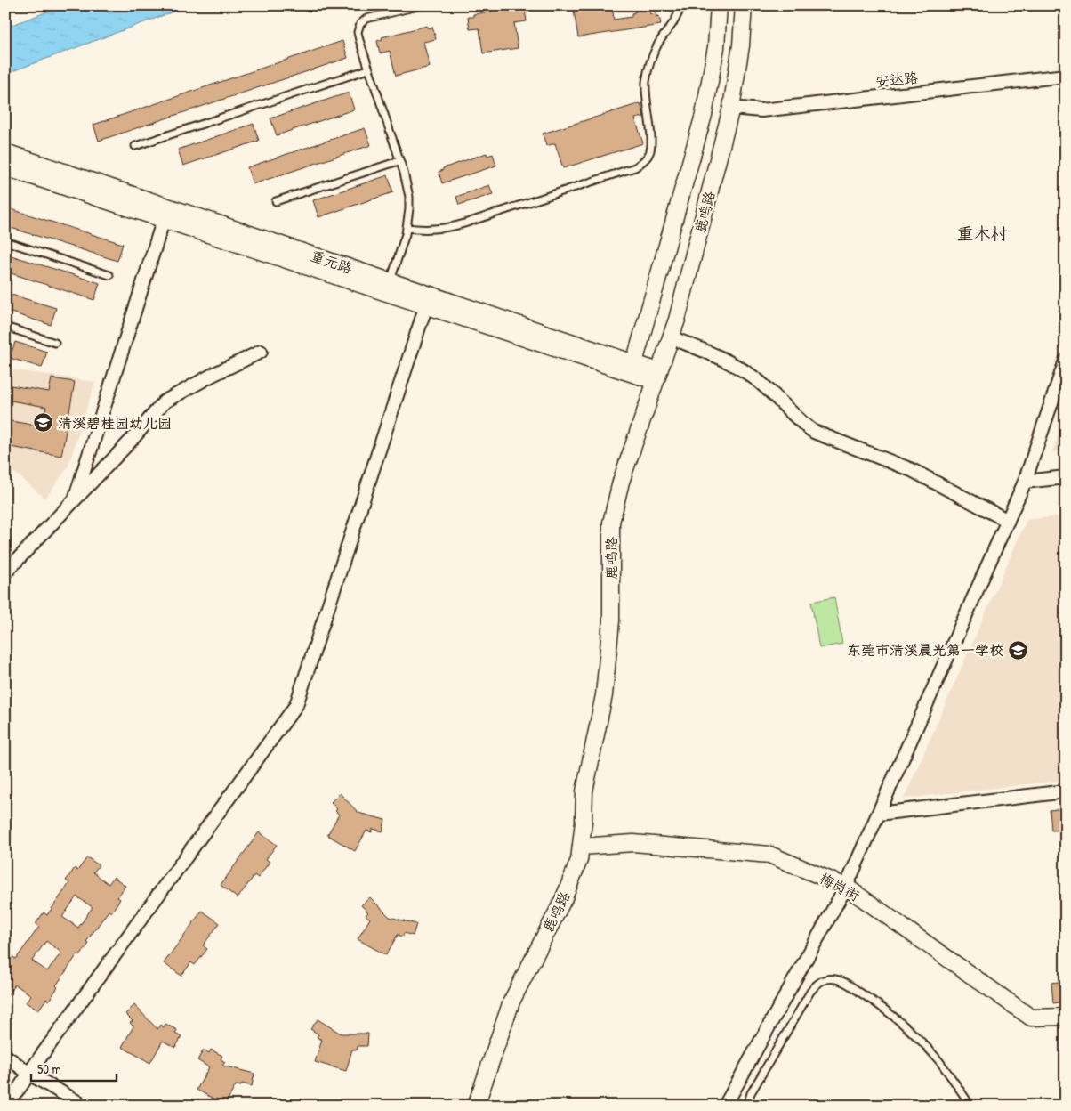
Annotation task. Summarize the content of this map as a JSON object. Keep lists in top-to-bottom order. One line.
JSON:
{"streets":{"street":["安达路","鹿鸣路","重元路","梅岗街"]},"crossings":[["安达路","鹿鸣路"],["鹿鸣路","重元路"],["鹿鸣路","梅岗街"]],"districts":["重木村"],"places":{"school or university":["清溪碧桂园幼儿园","东莞市清溪晨光第一学校"]},"scale_bar":"50 m"}
